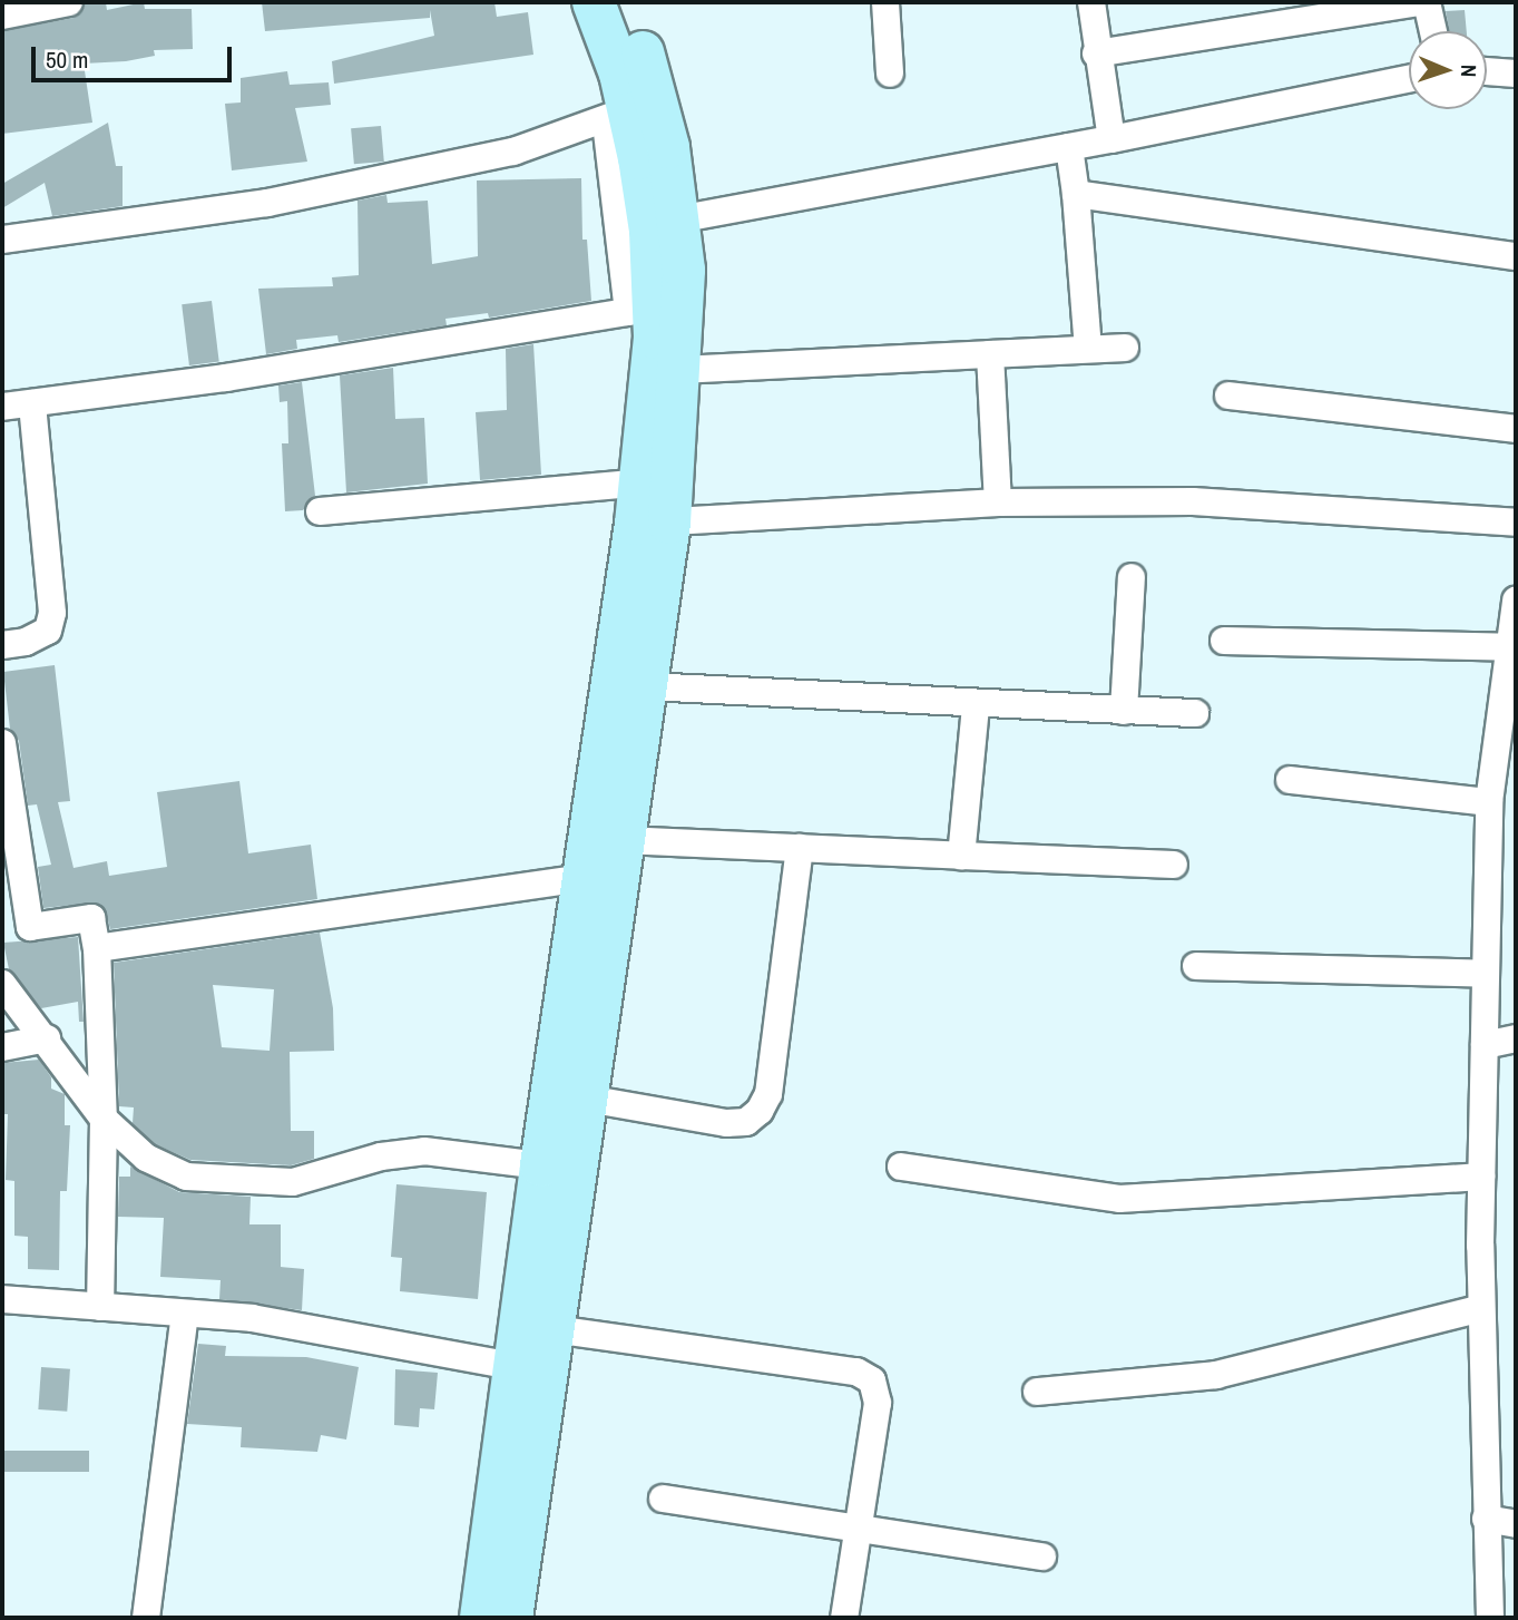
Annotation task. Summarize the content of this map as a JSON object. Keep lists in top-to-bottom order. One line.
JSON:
{"scale_bar":"50 m","north":"right"}
